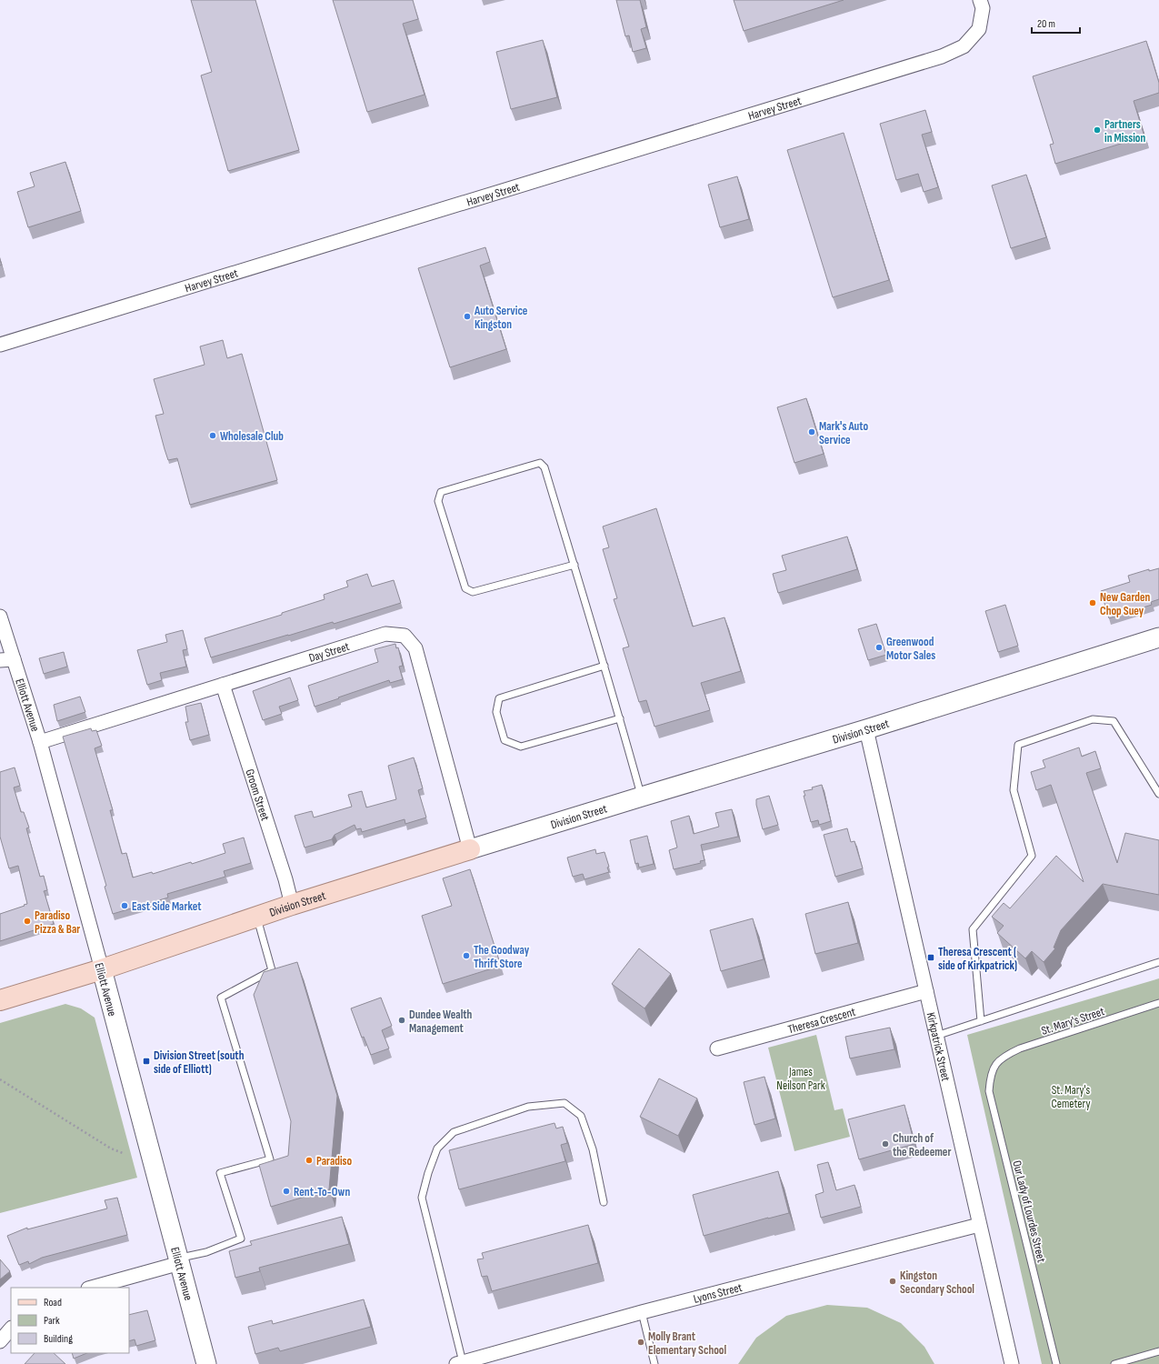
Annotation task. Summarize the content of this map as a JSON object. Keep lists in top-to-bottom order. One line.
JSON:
{"streets":{"main road":["Elliott Avenue","Division Street"],"street":["Harvey Street","Day Street","Groom Street","Theresa Crescent","Kirkpatrick Street","Lyons Street"],"lane":["St. Mary's Street","Our Lady of Lourdes Street"]},"crossings":[["Day Street","Elliott Avenue"],["Day Street","Division Street"],["Day Street","Groom Street"],["Elliott Avenue","Division Street"],["Division Street","Groom Street"],["Division Street","Kirkpatrick Street"],["Theresa Crescent","Kirkpatrick Street"],["St. Mary's Street","Our Lady of Lourdes Street"],["Kirkpatrick Street","Lyons Street"]],"parks":["James Neilson Park","St. Mary's Cemetery"],"places":{"other":["Partners in Mission","Auto Service Kingston","Mark's Auto Service","Wholesale Club","New Garden Chop Suey","Greenwood Motor Sales","East Side Market","Paradiso Pizza & Bar","The Goodway Thrift Store","Dundee Wealth Management","Church of the Redeemer","Paradiso","Rent-To-Own","Kingston Secondary School","Molly Brant Elementary School"],"transit":["Theresa Crescent ( side of Kirkpatrick)","Division Street (south side of Elliott)"]},"legend":["Road","Park","Building"],"scale_bar":"20 m"}
